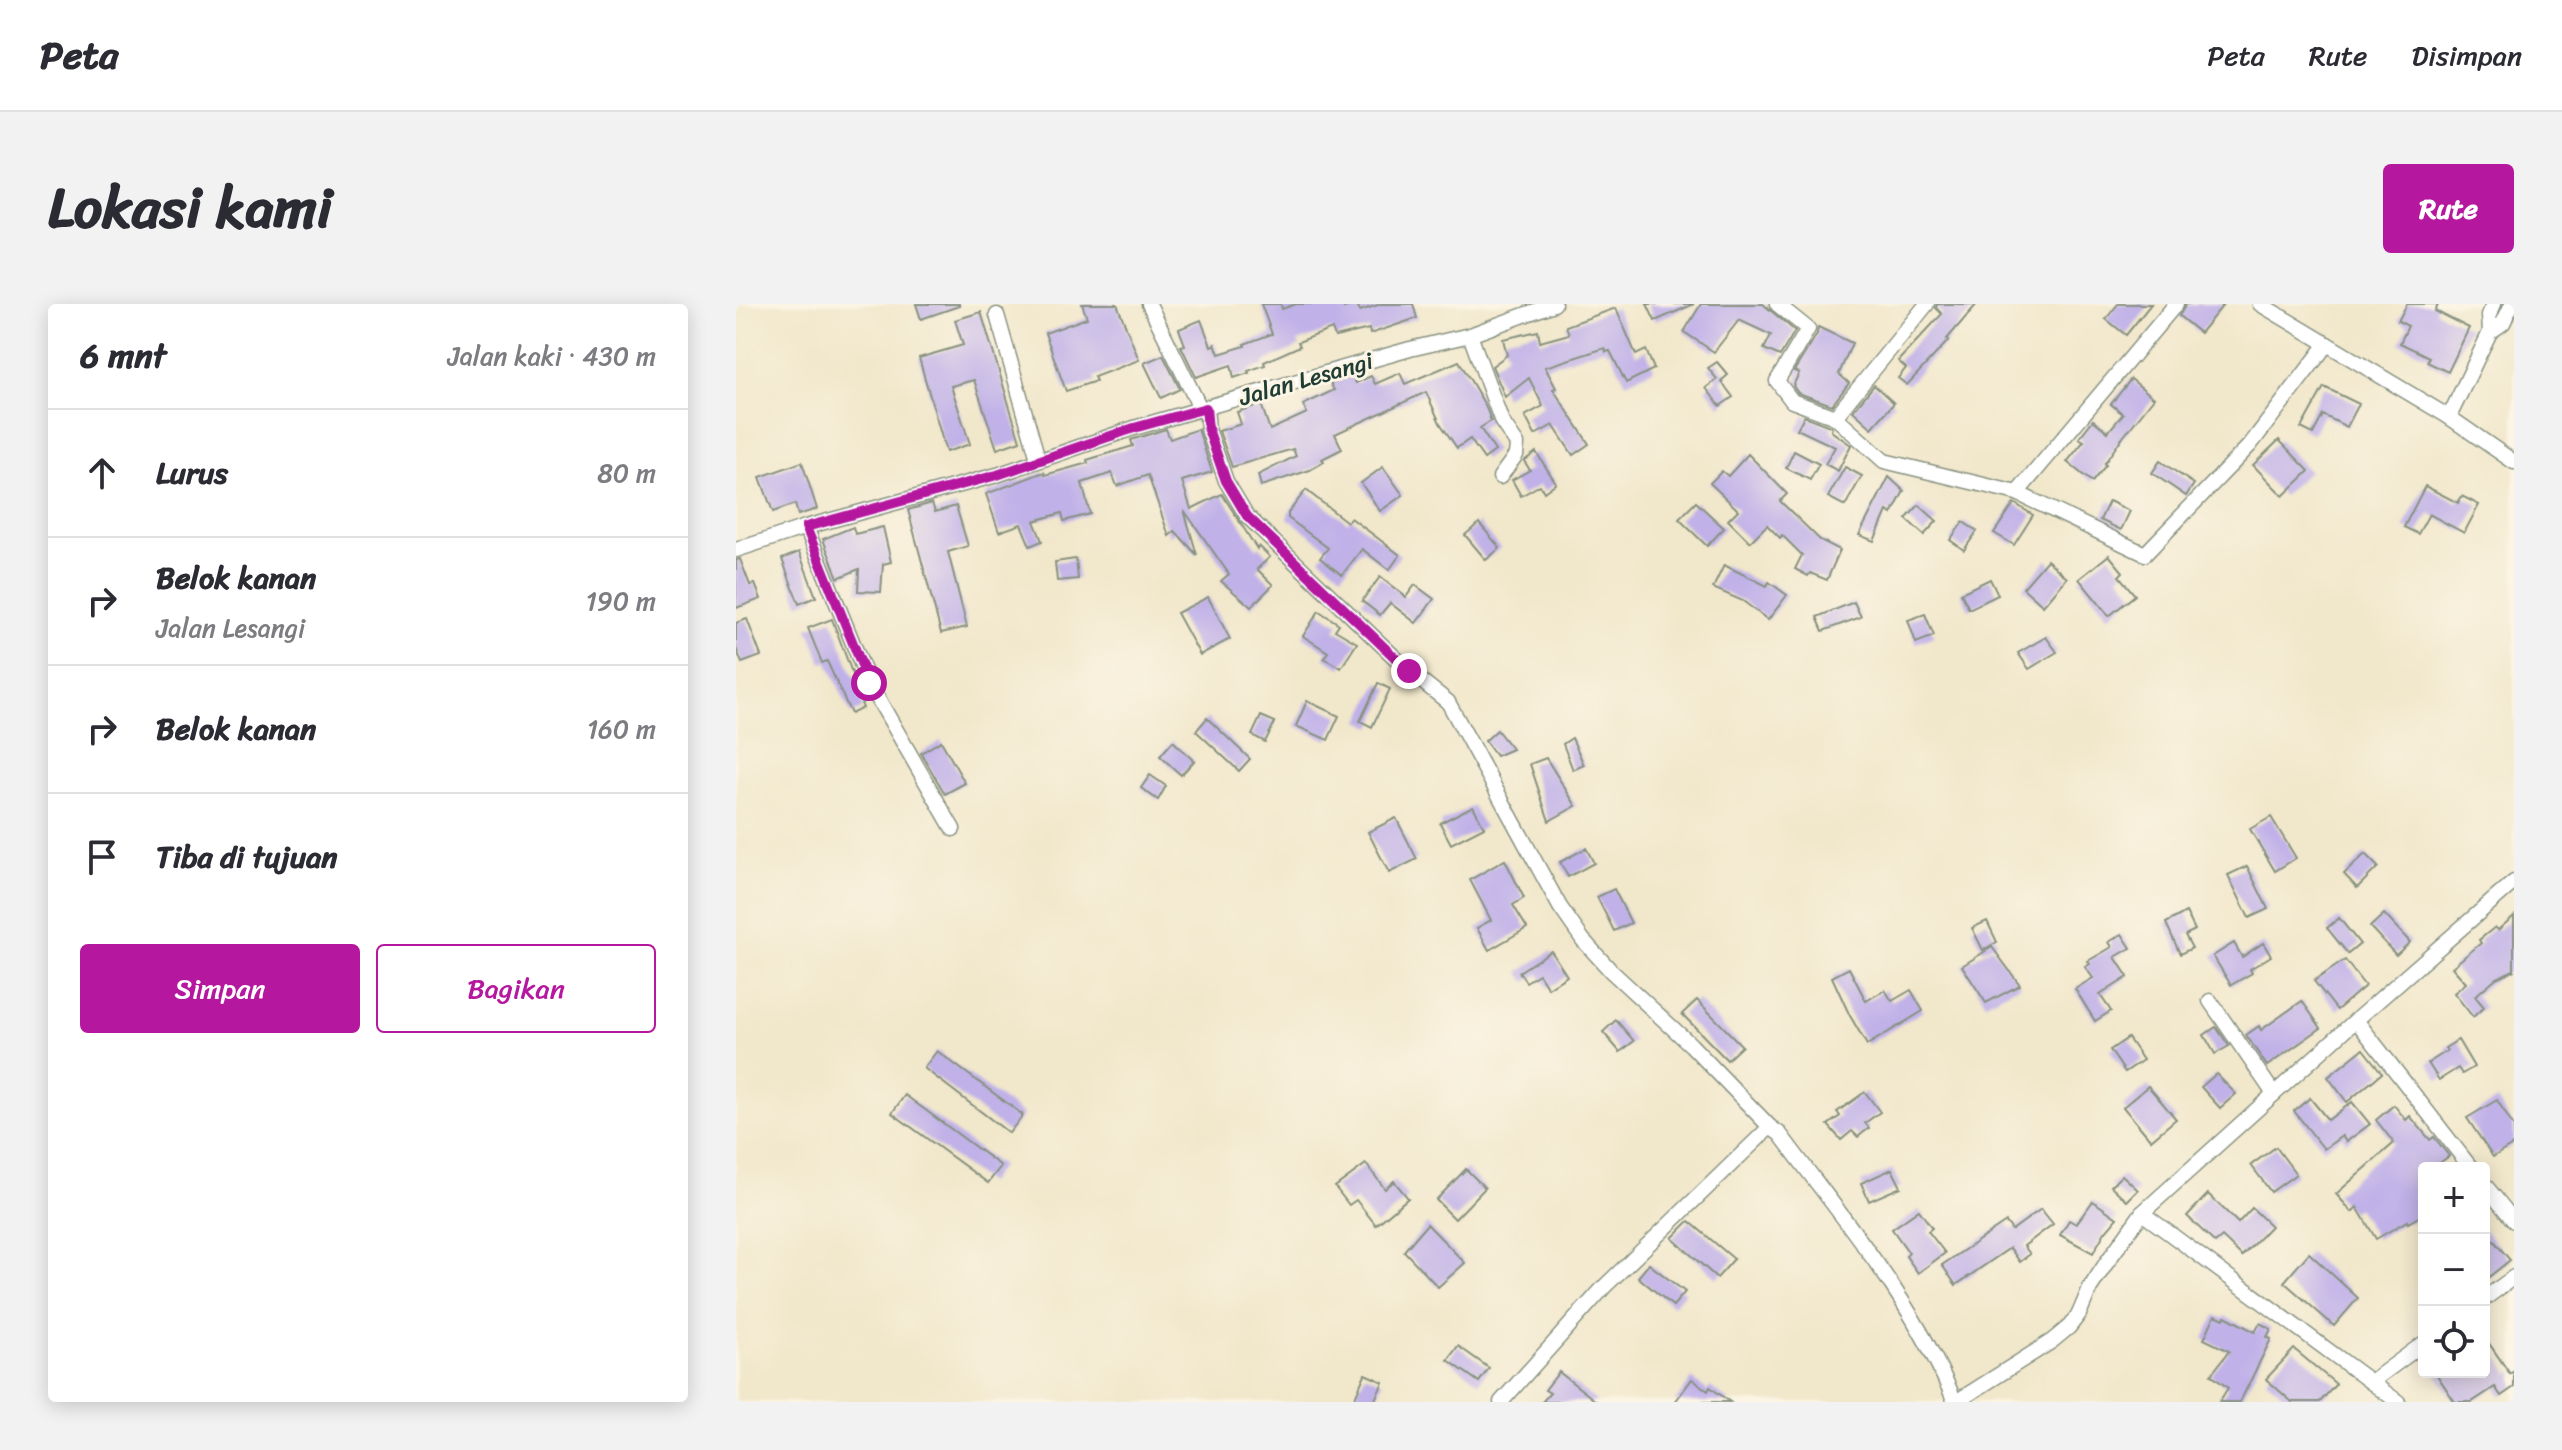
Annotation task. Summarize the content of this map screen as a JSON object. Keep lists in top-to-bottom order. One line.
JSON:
{"streets":{"street":["Jalan Lesangi"]},"page":{"header":"Peta","nav":["Peta","Rute","Disimpan"],"title":"Lokasi kami","buttons":["Rute",["Simpan","Bagikan"]],"heading":["6 mnt","Jalan kaki · 430 m"],"list":[["Lurus","80 m"],["Belok kanan","Jalan Lesangi","190 m"],["Belok kanan","160 m"],"Tiba di tujuan"],"map_buttons":["+","−"]}}
